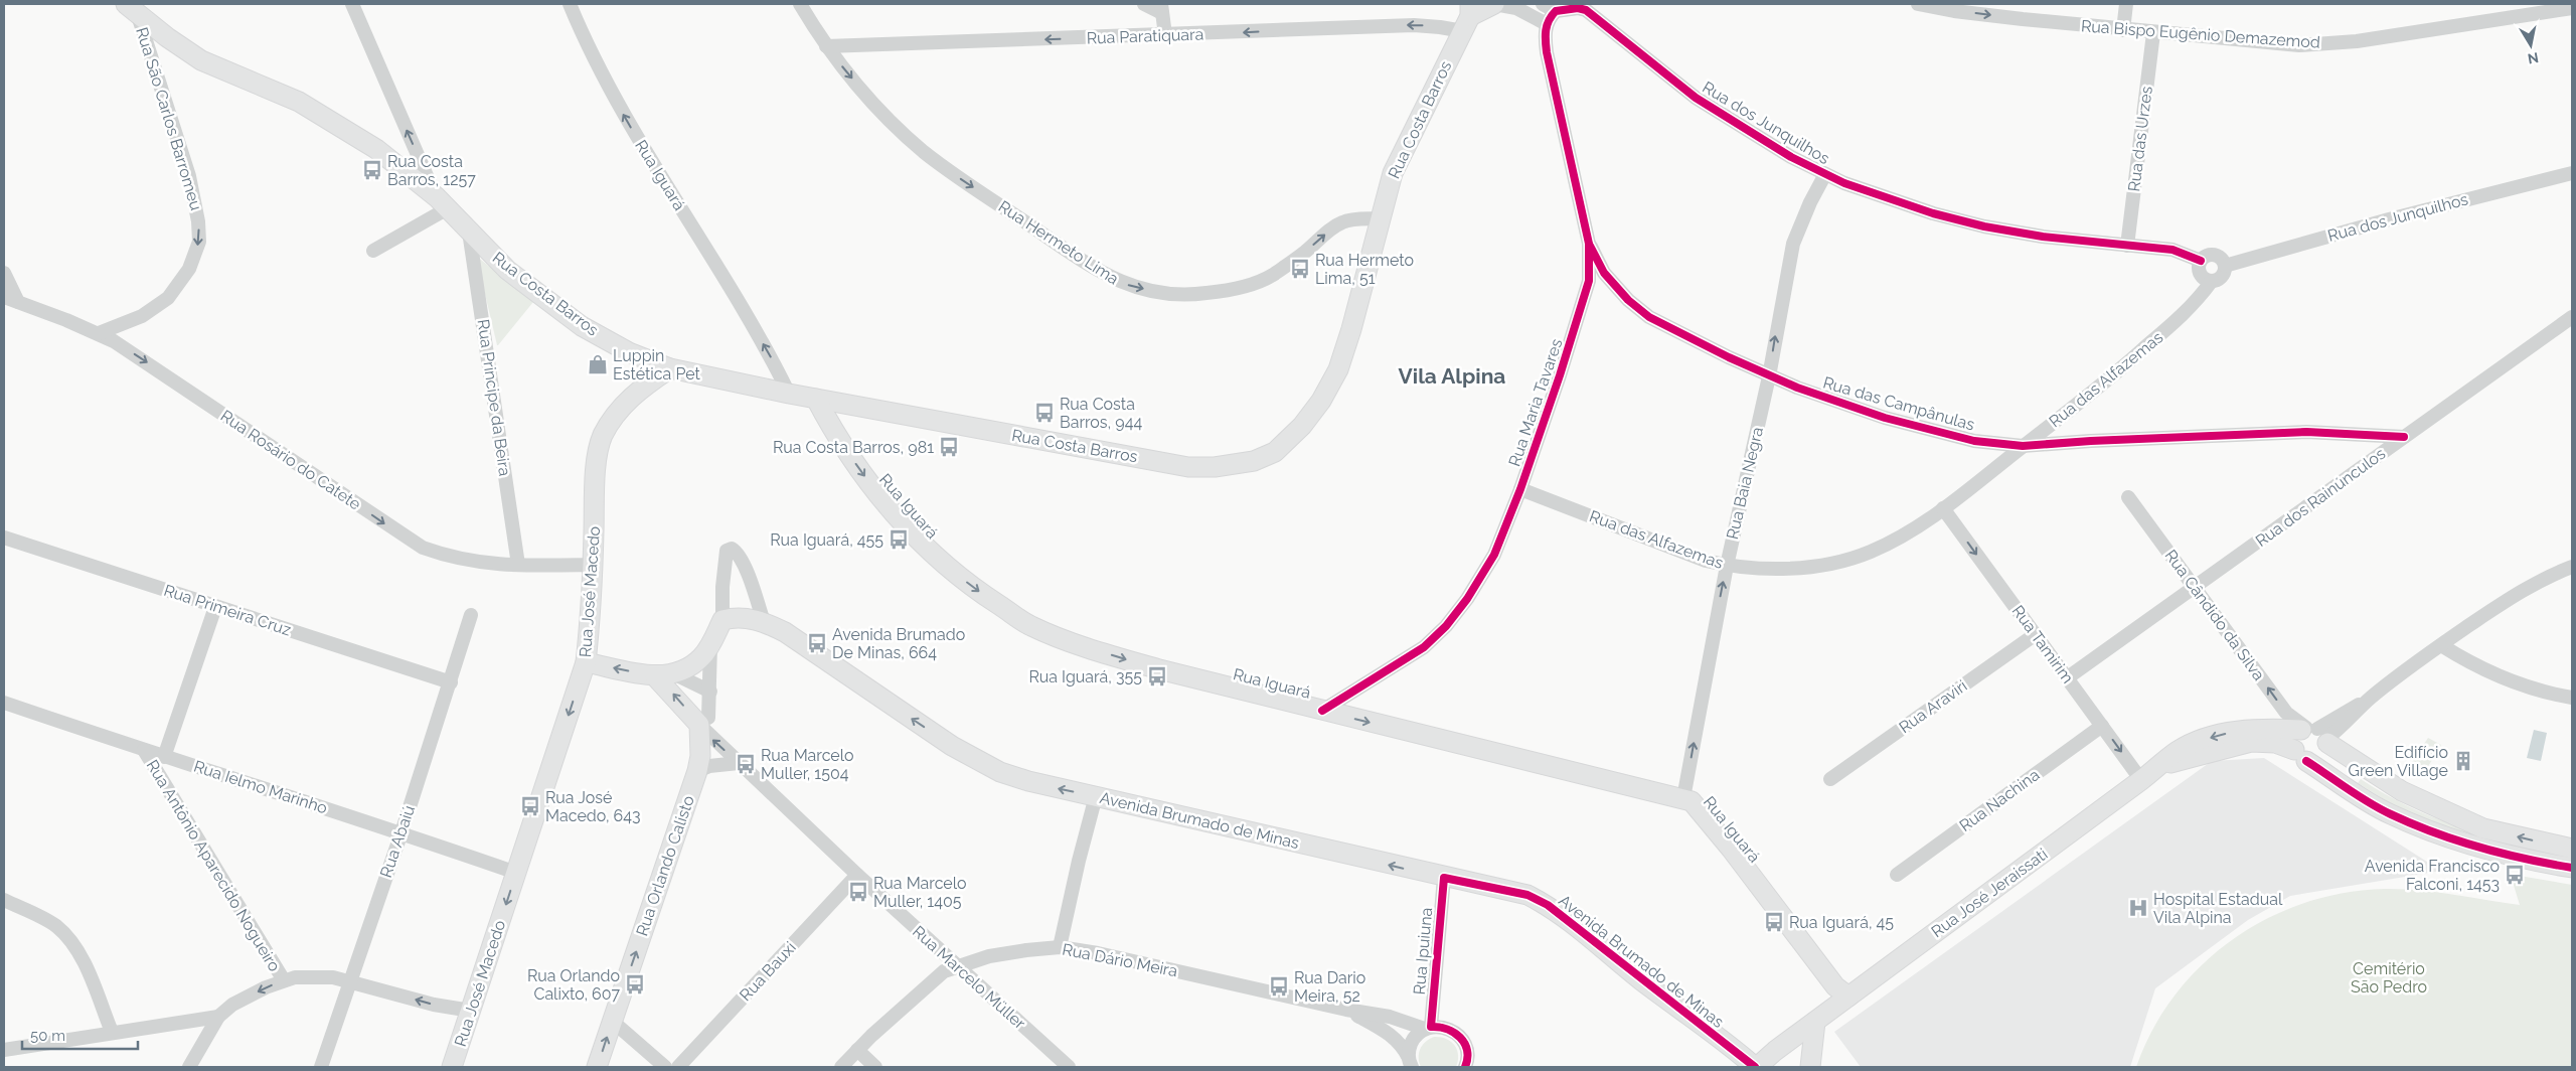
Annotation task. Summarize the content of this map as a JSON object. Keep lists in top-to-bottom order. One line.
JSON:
{"streets":{"main road":["Rua Costa Barros","Rua Iguará","Rua José Macedo","Avenida Brumado de Minas","Rua Orlando Calisto","Rua José Jeraissati"],"street":["Rua Bispo Eugênio Demazemod","Rua Paratiquara","Rua São Carlos Barromeu","Rua dos Junquilhos","Rua das Urzes","Rua Hermeto Lima","Rua das Alfazemas","Rua Principe da Beira","Rua Maria Tavares","Rua das Campânulas","Rua Rosário do Catete","Rua Baia Negra","Rua dos Rainúnculos","Rua Primeira Cruz","Rua Cândido da Silva","Rua Tamirim","Rua Araviri","Rua Ielmo Marinho","Rua Nachina","Rua Abaiú","Rua Antônio Aparecido Nogueiro","Rua Ipuiuna","Rua Dário Meira","Rua Bauxi","Rua Marcelo Müller"]},"crossings":[["Rua Bispo Eugênio Demazemod","Rua das Urzes"],["Rua Paratiquara","Rua Costa Barros"],["Rua Paratiquara","Rua Hermeto Lima"],["Rua São Carlos Barromeu","Rua Costa Barros"],["Rua São Carlos Barromeu","Rua Rosário do Catete"],["Rua Costa Barros","Rua Iguará"],["Rua Costa Barros","Rua Hermeto Lima"],["Rua Costa Barros","Rua Principe da Beira"],["Rua Costa Barros","Rua José Macedo"],["Rua dos Junquilhos","Rua das Urzes"],["Rua dos Junquilhos","Rua das Alfazemas"],["Rua dos Junquilhos","Rua Baia Negra"],["Rua Iguará","Rua Maria Tavares"],["Rua Iguará","Rua Baia Negra"],["Rua Iguará","Rua José Jeraissati"],["Rua das Alfazemas","Rua Maria Tavares"],["Rua das Alfazemas","Rua das Campânulas"],["Rua das Alfazemas","Rua Baia Negra"],["Rua das Alfazemas","Rua Tamirim"],["Rua Principe da Beira","Rua Rosário do Catete"],["Rua Maria Tavares","Rua das Campânulas"],["Rua das Campânulas","Rua Baia Negra"],["Rua das Campânulas","Rua dos Rainúnculos"],["Rua Rosário do Catete","Rua José Macedo"],["Rua dos Rainúnculos","Rua Cândido da Silva"],["Rua dos Rainúnculos","Rua Tamirim"],["Rua José Macedo","Rua Ielmo Marinho"],["Rua Primeira Cruz","Rua Abaiú"],["Rua Cândido da Silva","Rua José Jeraissati"],["Rua Tamirim","Rua Araviri"],["Rua Tamirim","Rua Nachina"],["Rua Tamirim","Rua José Jeraissati"],["Rua Ielmo Marinho","Rua Abaiú"],["Rua Ielmo Marinho","Rua Antônio Aparecido Nogueiro"],["Avenida Brumado de Minas","Rua José Jeraissati"],["Avenida Brumado de Minas","Rua Ipuiuna"],["Rua Orlando Calisto","Rua Marcelo Müller"],["Rua Ipuiuna","Rua Dário Meira"],["Rua Dário Meira","Rua Marcelo Müller"],["Rua Bauxi","Rua Marcelo Müller"]],"one_way":["Rua Paratiquara","Rua São Carlos Barromeu","Rua Hermeto Lima","Rua Rosário do Catete","Rua Baia Negra","Rua José Macedo","Rua Cândido da Silva","Rua Tamirim","Avenida Brumado de Minas","Rua Orlando Calisto"],"districts":["Vila Alpina"],"parks":["Cemitério São Pedro"],"places":{"bus stop":["Rua Costa Barros, 1257","Rua Hermeto Lima, 51","Rua Costa Barros, 944","Rua Costa Barros, 981","Rua Iguará, 455","Avenida Brumado De Minas, 664","Rua Iguará, 355","Rua Marcelo Muller, 1504","Rua José Macedo, 643","Avenida Francisco Falconi, 1453","Rua Marcelo Muller, 1405","Rua Iguará, 45","Rua Orlando Calixto, 607","Rua Dario Meira, 52"],"shop":["Luppin Estética Pet"],"building":["Edifício Green Village"],"hospital":["Hospital Estadual Vila Alpina"]},"scale_bar":"50 m","north":"bottom"}
